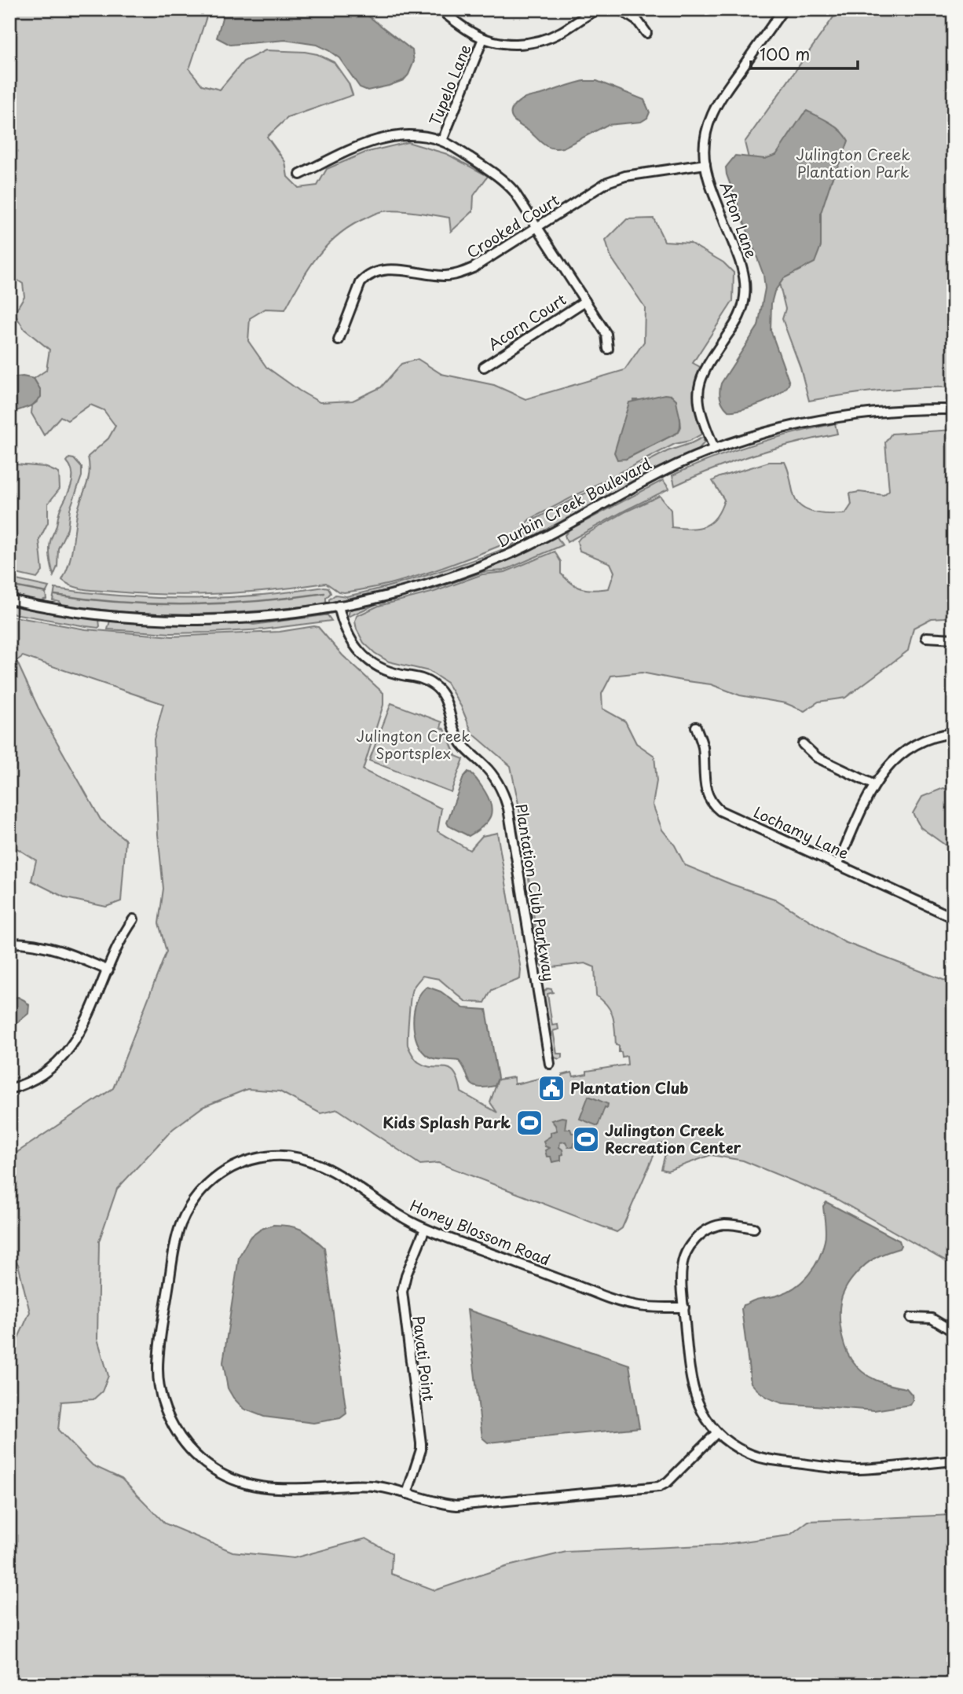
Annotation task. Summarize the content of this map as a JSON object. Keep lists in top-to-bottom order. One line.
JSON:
{"streets":{"street":["Tupelo Lane","Afton Lane","Crooked Court","Acorn Court","Durbin Creek Boulevard","Lochamy Lane","Plantation Club Parkway","Honey Blossom Road","Pavati Point"]},"crossings":[["Afton Lane","Crooked Court"],["Afton Lane","Durbin Creek Boulevard"],["Durbin Creek Boulevard","Plantation Club Parkway"],["Honey Blossom Road","Pavati Point"]],"parks":["Julington Creek Plantation Park","Julington Creek Sportsplex"],"places":{"public building":["Plantation Club"],"sports":["Kids Splash Park","Julington Creek Recreation Center"]},"scale_bar":"100 m"}
